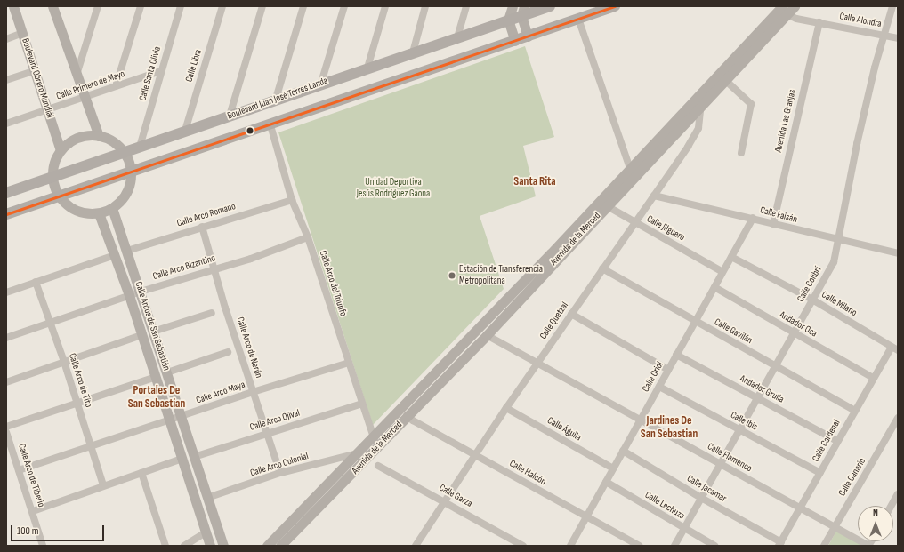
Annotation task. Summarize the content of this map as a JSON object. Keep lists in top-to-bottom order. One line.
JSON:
{"streets":{"main road":["Boulevard Juan José Torres Landa"],"street":["Calle Alondra","Calle Libra","Calle Santa Olivia","Boulevard Obrero Mundial","Calle Primero de Mayo","Avenida Las Granjas","Calle Arco Romano","Calle Faisán","Calle Jilguero","Avenida de la Merced","Calle Arco Bizantino","Calle Arco del Triunfo","Calle Colibrí","Calle Milano","Calle Quetzal","Andador Oca","Calle Arcos de San Sebastián","Calle Gavilán","Calle Arco de Nerón","Calle Oriol","Calle Arco de Tito","Andador Grulla","Calle Arco Maya","Calle Arco Ojival","Calle Ibis","Calle Águila","Calle Cardenal","Calle Flamenco","Calle Arco Colonial","Calle Halcón","Calle Arco de Tiberio","Calle Canario","Calle Jacamar","Calle Garza","Calle Lechuza"]},"crossings":[["Calle Alondra","Avenida Las Granjas"],["Calle Alondra","Avenida de la Merced"],["Calle Alondra","Calle Colibrí"],["Calle Libra","Boulevard Juan José Torres Landa"],["Calle Santa Olivia","Calle Primero de Mayo"],["Calle Santa Olivia","Boulevard Juan José Torres Landa"],["Boulevard Obrero Mundial","Calle Primero de Mayo"],["Avenida Las Granjas","Calle Faisán"],["Calle Arco Romano","Calle Arco del Triunfo"],["Calle Arco Romano","Calle Arcos de San Sebastián"],["Calle Arco Romano","Calle Arco de Nerón"],["Calle Faisán","Calle Colibrí"],["Calle Faisán","Calle Quetzal"],["Calle Faisán","Calle Oriol"],["Calle Jilguero","Avenida de la Merced"],["Calle Jilguero","Calle Quetzal"],["Calle Jilguero","Calle Oriol"],["Avenida de la Merced","Calle Arco del Triunfo"],["Avenida de la Merced","Calle Quetzal"],["Avenida de la Merced","Calle Flamenco"],["Avenida de la Merced","Calle Arco Colonial"],["Avenida de la Merced","Calle Halcón"],["Calle Arco Bizantino","Calle Arco del Triunfo"],["Calle Arco Bizantino","Calle Arcos de San Sebastián"],["Calle Arco Bizantino","Calle Arco de Nerón"],["Calle Arco Bizantino","Calle Arco de Tito"],["Calle Arco del Triunfo","Calle Arco Maya"],["Calle Arco del Triunfo","Calle Arco Ojival"],["Calle Colibrí","Calle Milano"],["Calle Colibrí","Andador Oca"],["Calle Colibrí","Calle Gavilán"],["Calle Colibrí","Andador Grulla"],["Calle Colibrí","Calle Ibis"],["Calle Colibrí","Calle Flamenco"],["Calle Colibrí","Calle Jacamar"],["Calle Colibrí","Calle Lechuza"],["Calle Milano","Calle Oriol"],["Calle Milano","Calle Cardenal"],["Calle Quetzal","Calle Gavilán"],["Calle Quetzal","Calle Águila"],["Calle Quetzal","Calle Flamenco"],["Calle Quetzal","Calle Halcón"],["Calle Quetzal","Calle Garza"],["Andador Oca","Calle Oriol"],["Andador Oca","Calle Cardenal"],["Calle Arcos de San Sebastián","Calle Arco Maya"],["Calle Arcos de San Sebastián","Calle Arco Ojival"],["Calle Arcos de San Sebastián","Calle Arco Colonial"],["Calle Gavilán","Calle Oriol"],["Calle Gavilán","Calle Cardenal"],["Calle Arco de Nerón","Calle Arco Maya"],["Calle Arco de Nerón","Calle Arco Ojival"],["Calle Arco de Nerón","Calle Arco Colonial"],["Calle Oriol","Andador Grulla"],["Calle Oriol","Calle Ibis"],["Calle Oriol","Calle Águila"],["Calle Oriol","Calle Flamenco"],["Calle Oriol","Calle Halcón"],["Calle Oriol","Calle Jacamar"],["Calle Oriol","Calle Lechuza"],["Calle Arco de Tito","Calle Arco Maya"],["Andador Grulla","Calle Cardenal"],["Calle Arco Maya","Calle Arco de Tiberio"],["Calle Ibis","Calle Cardenal"],["Calle Cardenal","Calle Flamenco"],["Calle Cardenal","Calle Jacamar"],["Calle Flamenco","Calle Canario"]],"districts":["Santa Rita","Portales De San Sebastian","Jardines De San Sebastian"],"parks":["Unidad Deportiva Jesús Rodriguez Gaona"],"places":["Estación de Transferencia Metropolitana"],"scale_bar":"100 m","north":"top"}
